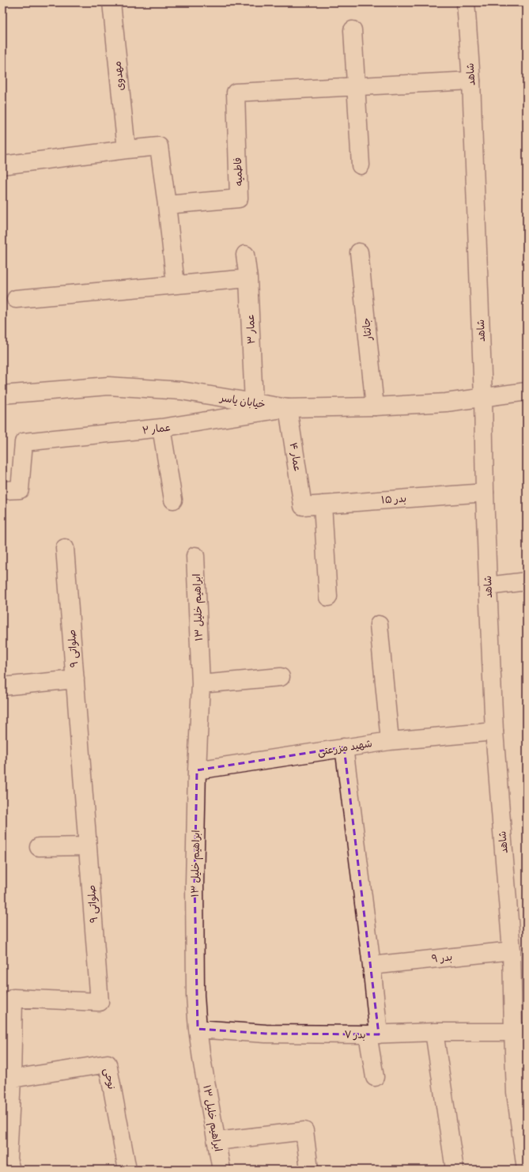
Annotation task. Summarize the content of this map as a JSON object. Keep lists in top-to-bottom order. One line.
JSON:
{"streets":{"street":["شاهد","مهدوی","فاطمیه","عمار ۳","جانثار","خیابان یاسر","عمار ۲","عمار ۴","بدر ۱۵","ابراهیم خلیل ۱۳","صلواتی ۹","شهید مزرعتی","بدر ۹","بدر ۷","نوحی"]},"crossings":[["شاهد","خیابان یاسر"],["شاهد","بدر ۱۵"],["شاهد","شهید مزرعتی"],["شاهد","بدر ۹"],["شاهد","بدر ۷"],["عمار ۳","خیابان یاسر"],["جانثار","خیابان یاسر"],["خیابان یاسر","عمار ۲"],["خیابان یاسر","عمار ۴"],["عمار ۲","عمار ۴"],["عمار ۴","بدر ۱۵"],["ابراهیم خلیل ۱۳","شهید مزرعتی"],["ابراهیم خلیل ۱۳","بدر ۷"],["صلواتی ۹","نوحی"]]}
